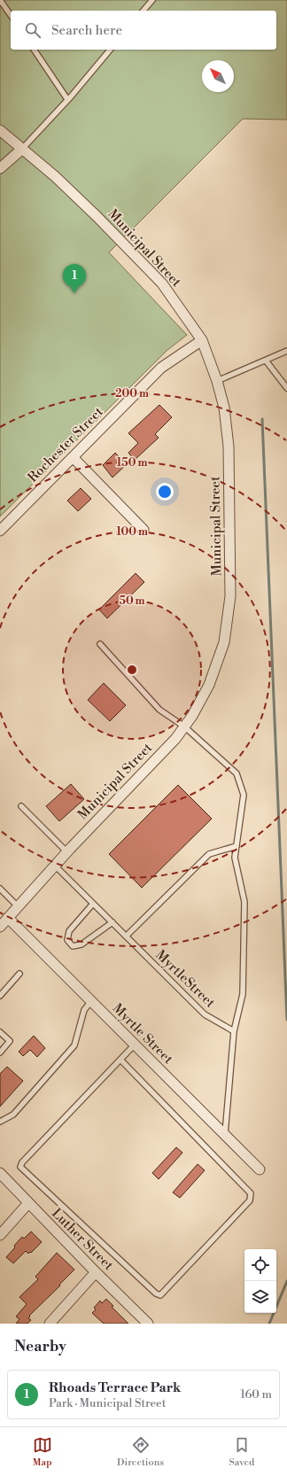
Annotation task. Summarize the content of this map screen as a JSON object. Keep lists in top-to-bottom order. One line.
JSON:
{"streets":{"street":["Municipal Street","Rochester Street","Myrtle Street","Luther Street"],"lane":["MyrtleStreet"]},"crossings":[["Municipal Street","Rochester Street"],["Municipal Street","MyrtleStreet"],["Municipal Street","Myrtle Street"]],"north":"top left","page":{"search":"Search here","pins":"1","heading":"Nearby","list":[{"mark":"1","name":"Rhoads Terrace Park","note":"Park · Municipal Street","value":"160 m"}],"nav":["Map","Directions","Saved"]},"rings":["200 m","150 m","100 m","50 m"]}
